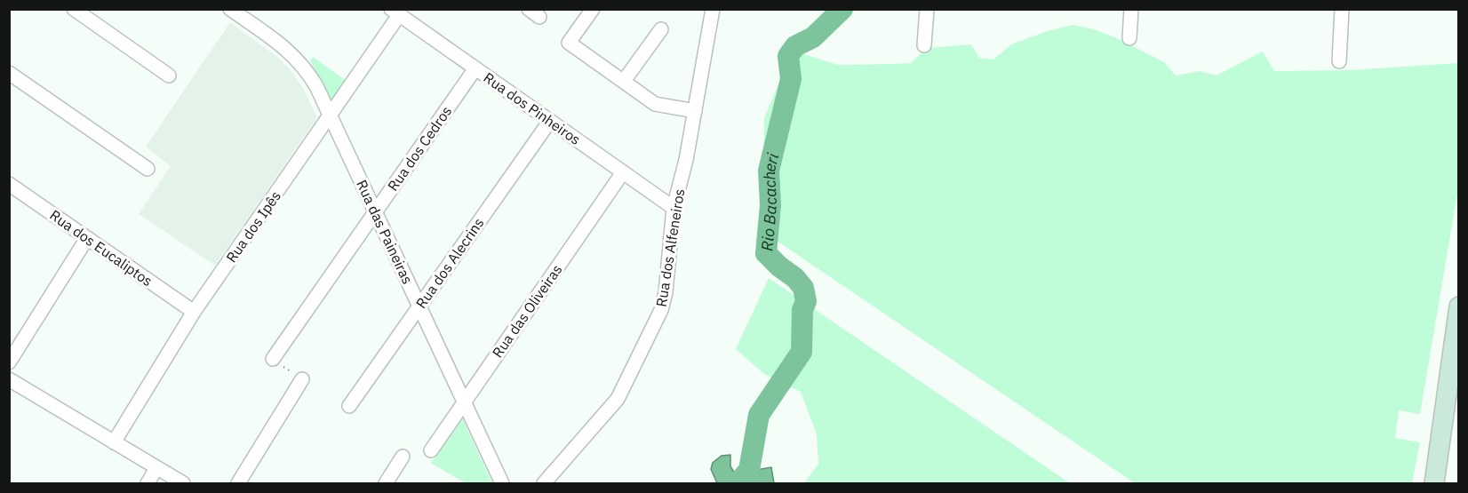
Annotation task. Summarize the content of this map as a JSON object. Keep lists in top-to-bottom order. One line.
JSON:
{"streets":{"street":["Rua dos Pinheiros","Rua dos Cedros","Rua dos Ipês","Rua das Paineiras","Rua dos Eucaliptos","Rua dos Alfeneiros","Rua dos Alecrins","Rua das Oliveiras"]},"crossings":[["Rua dos Pinheiros","Rua dos Cedros"],["Rua dos Pinheiros","Rua dos Ipês"],["Rua dos Pinheiros","Rua dos Alfeneiros"],["Rua dos Pinheiros","Rua dos Alecrins"],["Rua dos Pinheiros","Rua das Oliveiras"],["Rua dos Cedros","Rua das Paineiras"],["Rua dos Ipês","Rua das Paineiras"],["Rua dos Ipês","Rua dos Eucaliptos"],["Rua das Paineiras","Rua dos Alecrins"],["Rua das Paineiras","Rua das Oliveiras"]],"water":["Rio Bacacheri"]}
